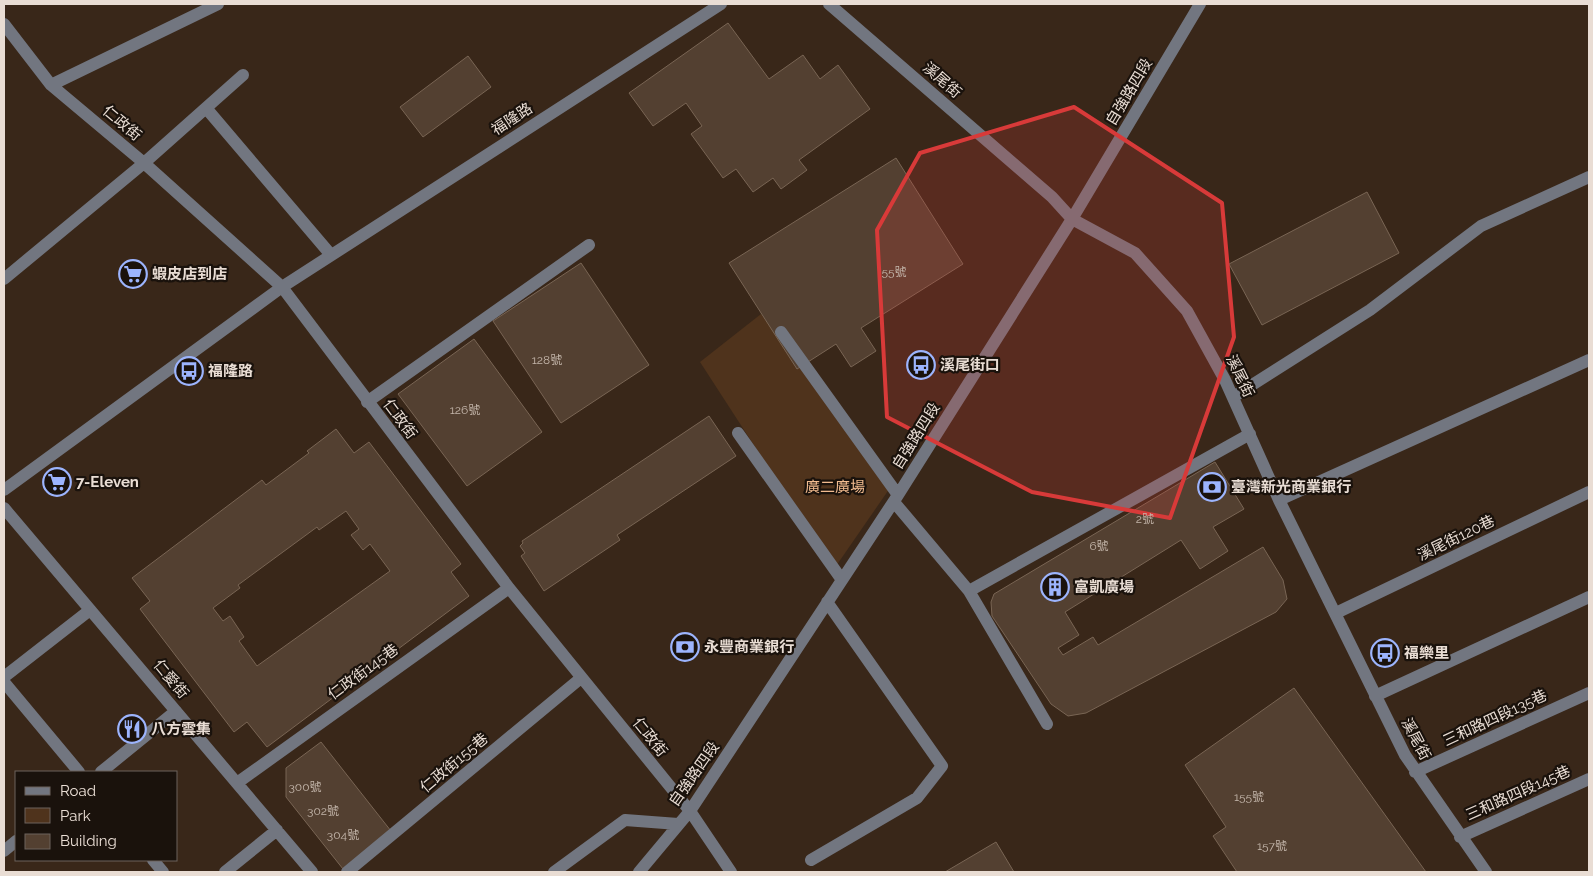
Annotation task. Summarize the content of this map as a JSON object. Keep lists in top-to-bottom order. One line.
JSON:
{"streets":{"street":["溪尾街","自強路四段","福隆路","仁政街","溪尾街120巷","仁政街145巷","仁愛街","三和路四段135巷","仁政街155巷","三和路四段145巷"]},"crossings":[["溪尾街","自強路四段"],["溪尾街","溪尾街120巷"],["溪尾街","三和路四段135巷"],["溪尾街","三和路四段145巷"],["自強路四段","仁政街"],["福隆路","仁政街"],["仁政街","仁政街145巷"],["仁政街","仁政街155巷"],["仁政街145巷","仁愛街"]],"parks":["廣二廣場"],"places":{"supermarket":["蝦皮店到店","7-Eleven"],"bus stop":["溪尾街口","福隆路","福樂里"],"bank":["臺灣新光商業銀行","永豐商業銀行"],"building":["富凱廣場"],"restaurant":["八方雲集"]},"house_numbers":["55號","128號","126號","2號","6號","300號","155號","302號","304號","157號"],"legend":["Road","Park","Building"]}
